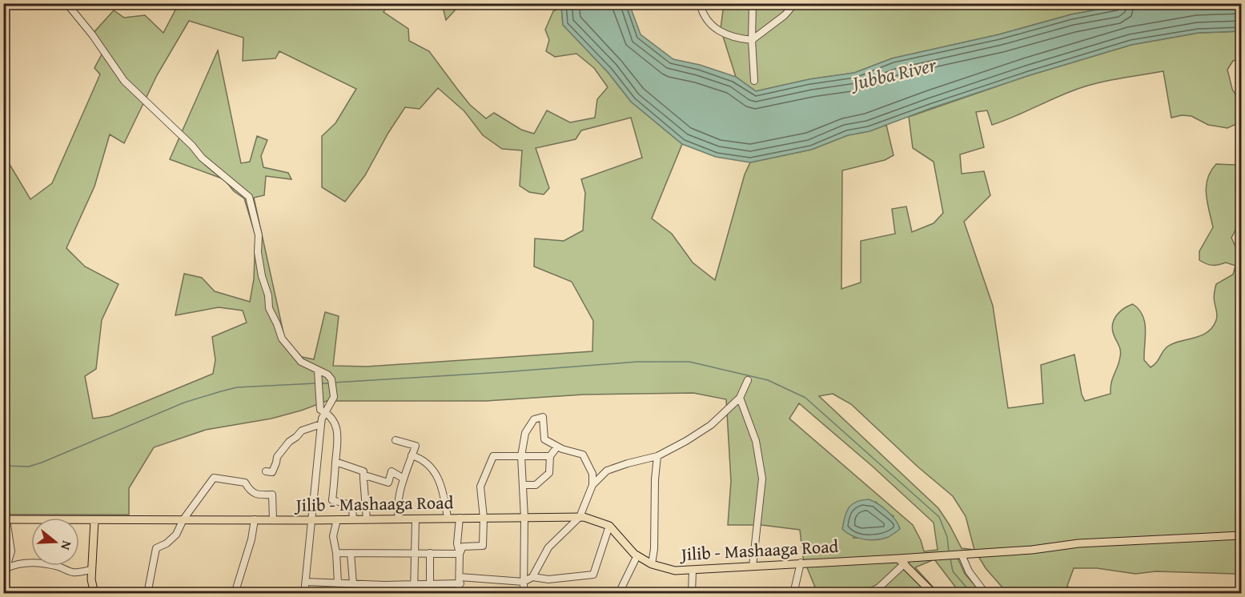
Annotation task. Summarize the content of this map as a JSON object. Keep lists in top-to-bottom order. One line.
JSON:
{"streets":{"main road":["Jilib - Mashaaga Road"]},"water":["Jubba River"],"north":"right"}
